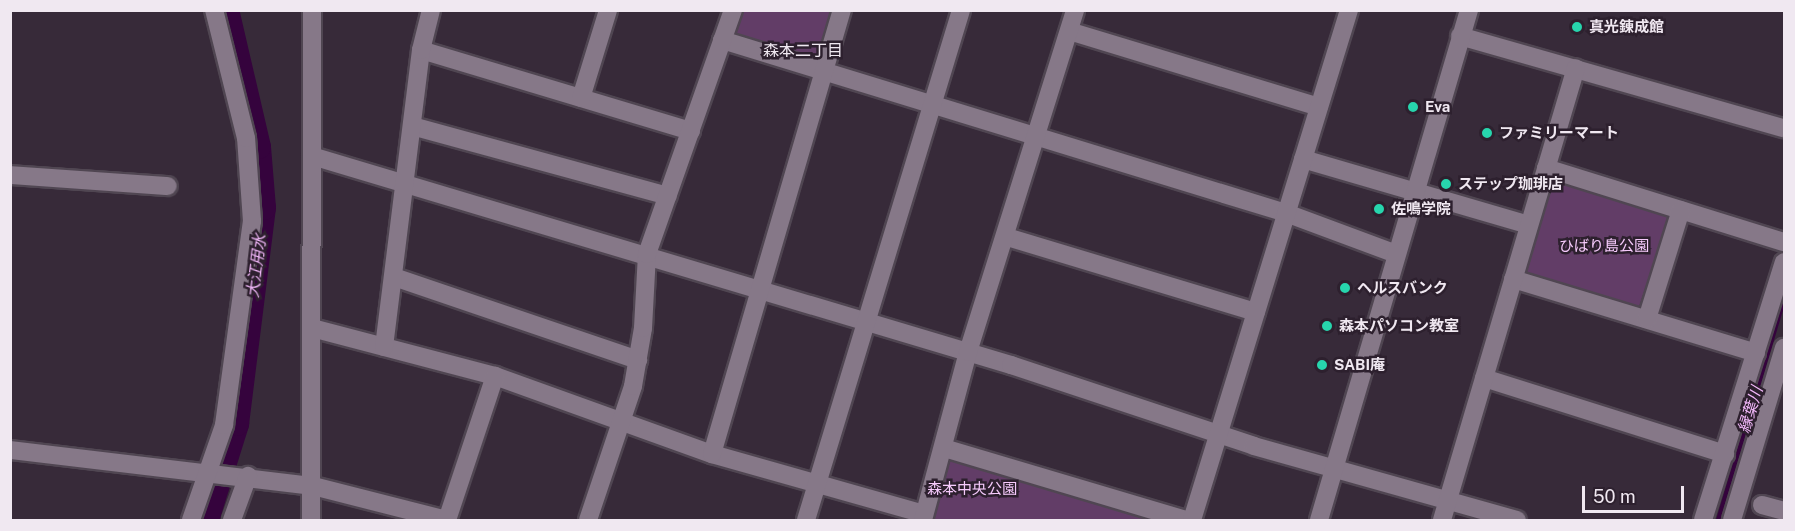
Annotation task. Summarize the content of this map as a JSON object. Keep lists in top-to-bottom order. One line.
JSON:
{"districts":["森本二丁目"],"water":["大江用水","縁葉川"],"parks":["ひばり島公園","森本中央公園"],"places":["真光錬成館","Eva","ファミリーマート","ステップ珈琲店","佐鳴学院","ヘルスバンク","森本パソコン教室","SABI庵"],"scale_bar":"50 m"}
